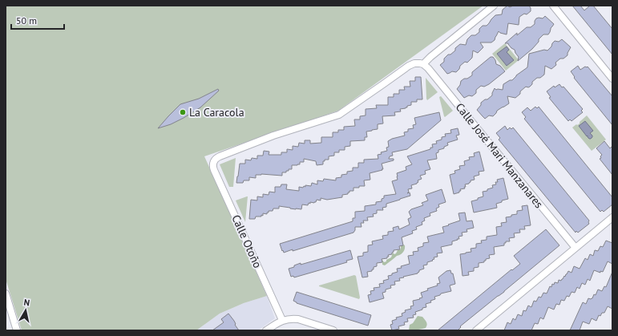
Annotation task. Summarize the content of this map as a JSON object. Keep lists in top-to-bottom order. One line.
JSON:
{"streets":{"street":["Calle José Mari Manzanares","Calle Otoño"]},"crossings":[["Calle José Mari Manzanares","Calle Otoño"]],"places":["La Caracola"],"scale_bar":"50 m","north":"top"}
